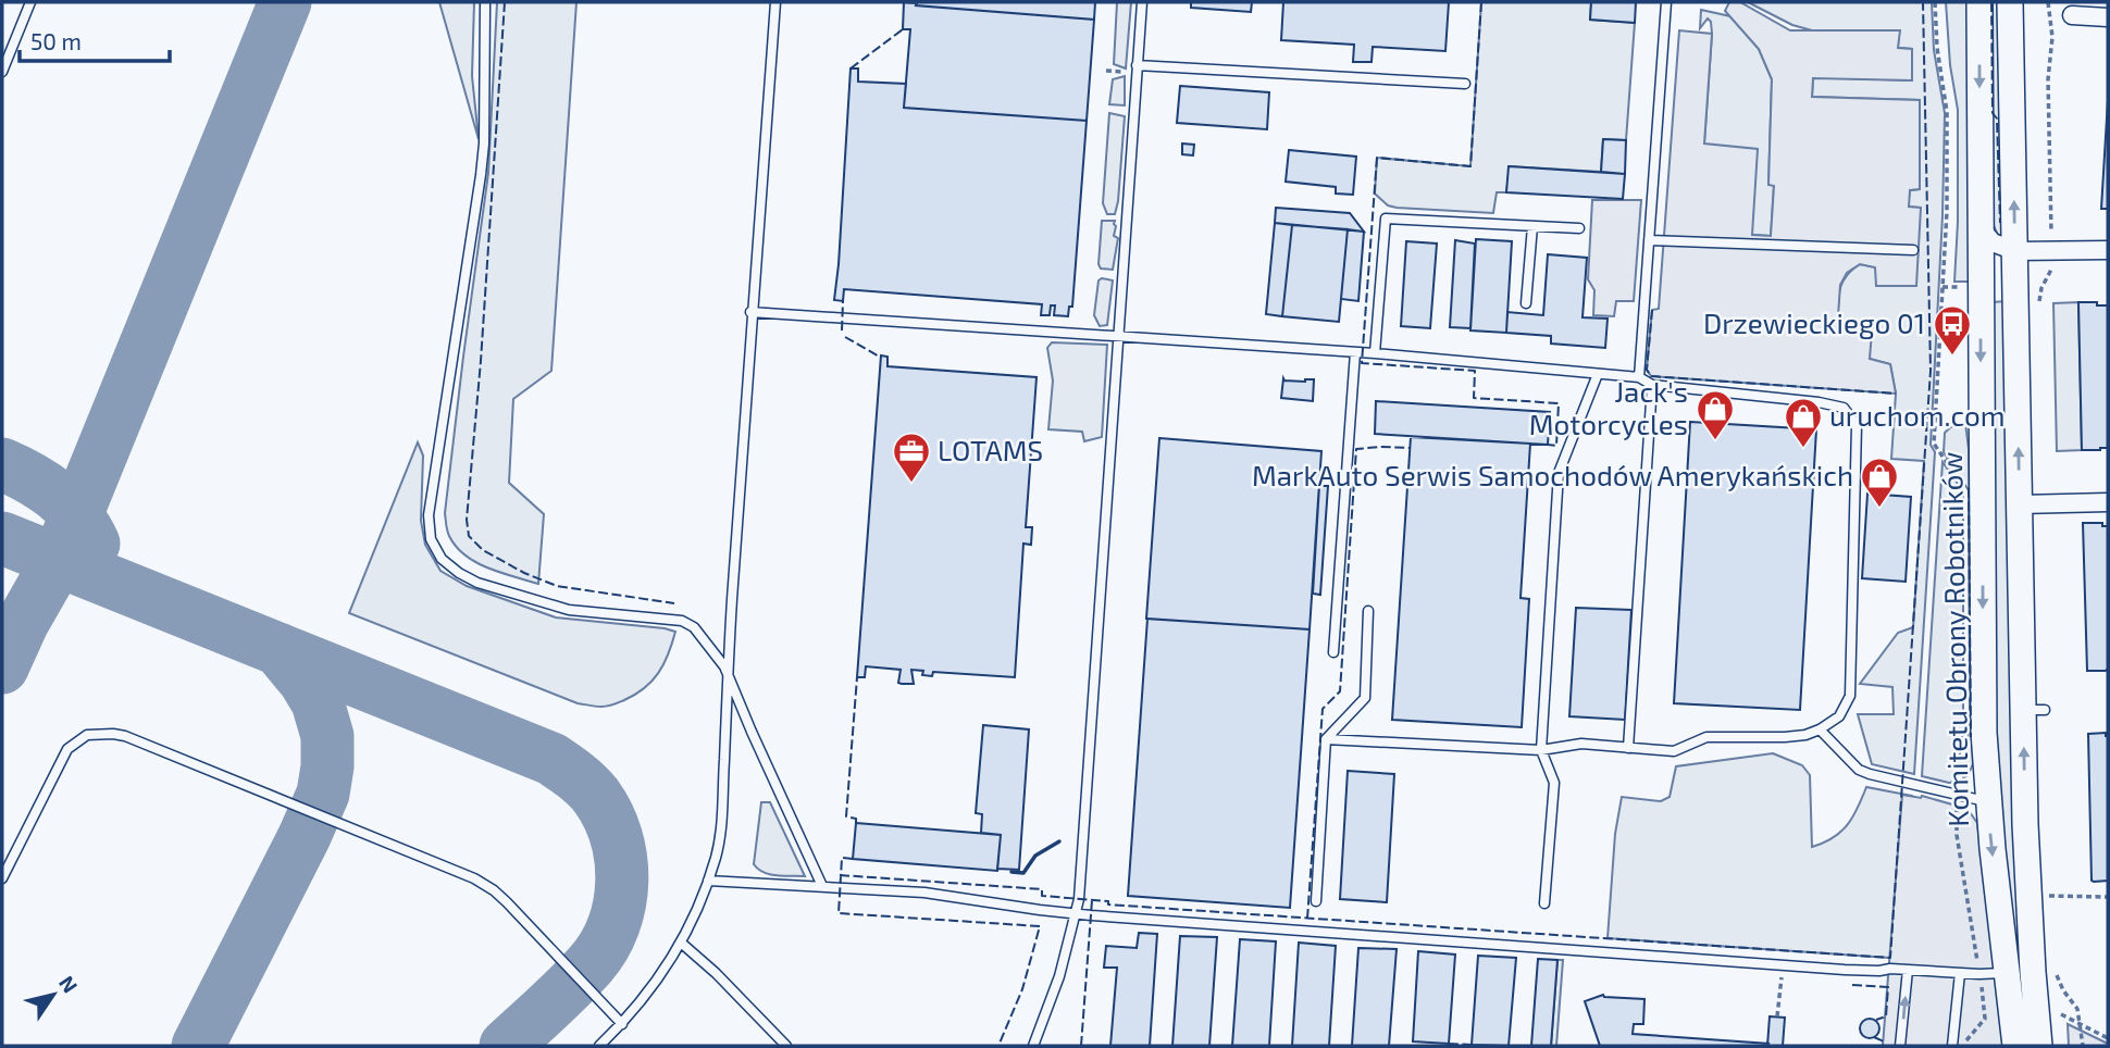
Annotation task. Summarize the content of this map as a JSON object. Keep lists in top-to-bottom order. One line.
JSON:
{"streets":{"street":["Komitetu Obrony Robotników"]},"places":{"bus stop":["Drzewieckiego 01"],"shop":["Jack's Motorcycles","uruchom.com","MarkAuto Serwis Samochodów Amerykańskich"],"office":["LOTAMS"]},"scale_bar":"50 m","north":"top right"}
